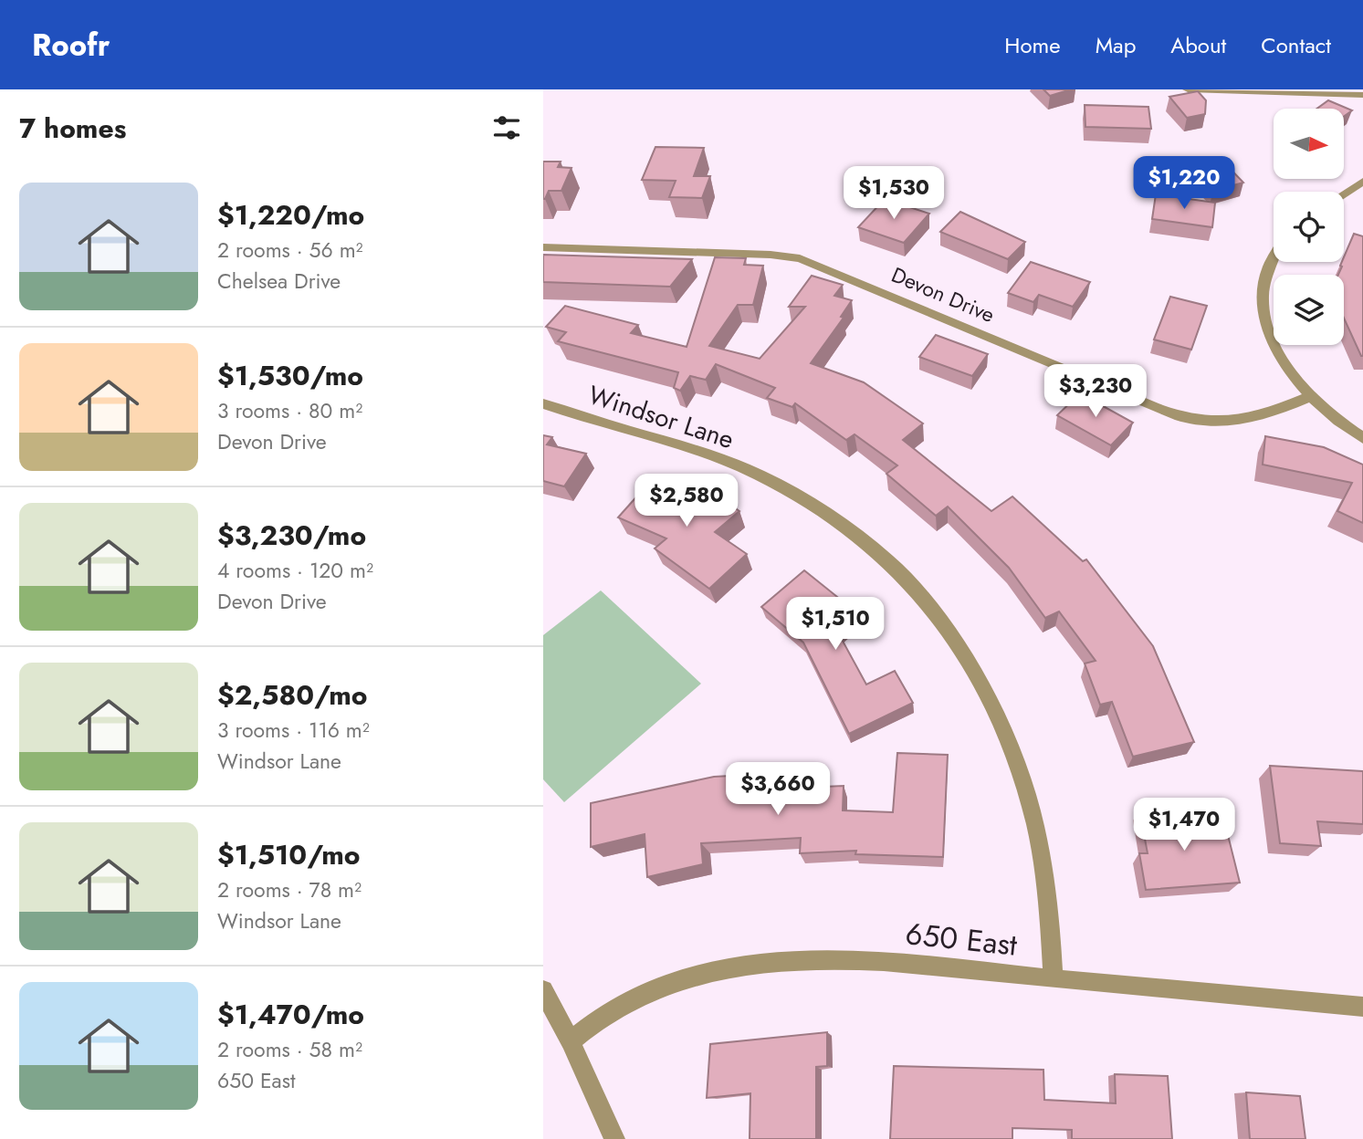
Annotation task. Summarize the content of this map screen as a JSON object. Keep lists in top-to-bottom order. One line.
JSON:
{"streets":{"street":["Devon Drive","Windsor Lane","650 East"]},"crossings":[["Windsor Lane","650 East"]],"north":"right","page":{"header":"Roofr","nav":["Home","Map","About","Contact"],"heading":"7 homes","price":["$1,220","$1,530","$3,230","$2,580","$1,510","$3,660","$1,470"],"list":[{"name":"$1,220/mo","note":"2 rooms · 56 m² · Chelsea Drive"},{"name":"$1,530/mo","note":"3 rooms · 80 m² · Devon Drive"},{"name":"$3,230/mo","note":"4 rooms · 120 m² · Devon Drive"},{"name":"$2,580/mo","note":"3 rooms · 116 m² · Windsor Lane"},{"name":"$1,510/mo","note":"2 rooms · 78 m² · Windsor Lane"},{"name":"$1,470/mo","note":"2 rooms · 58 m² · 650 East"}]}}
